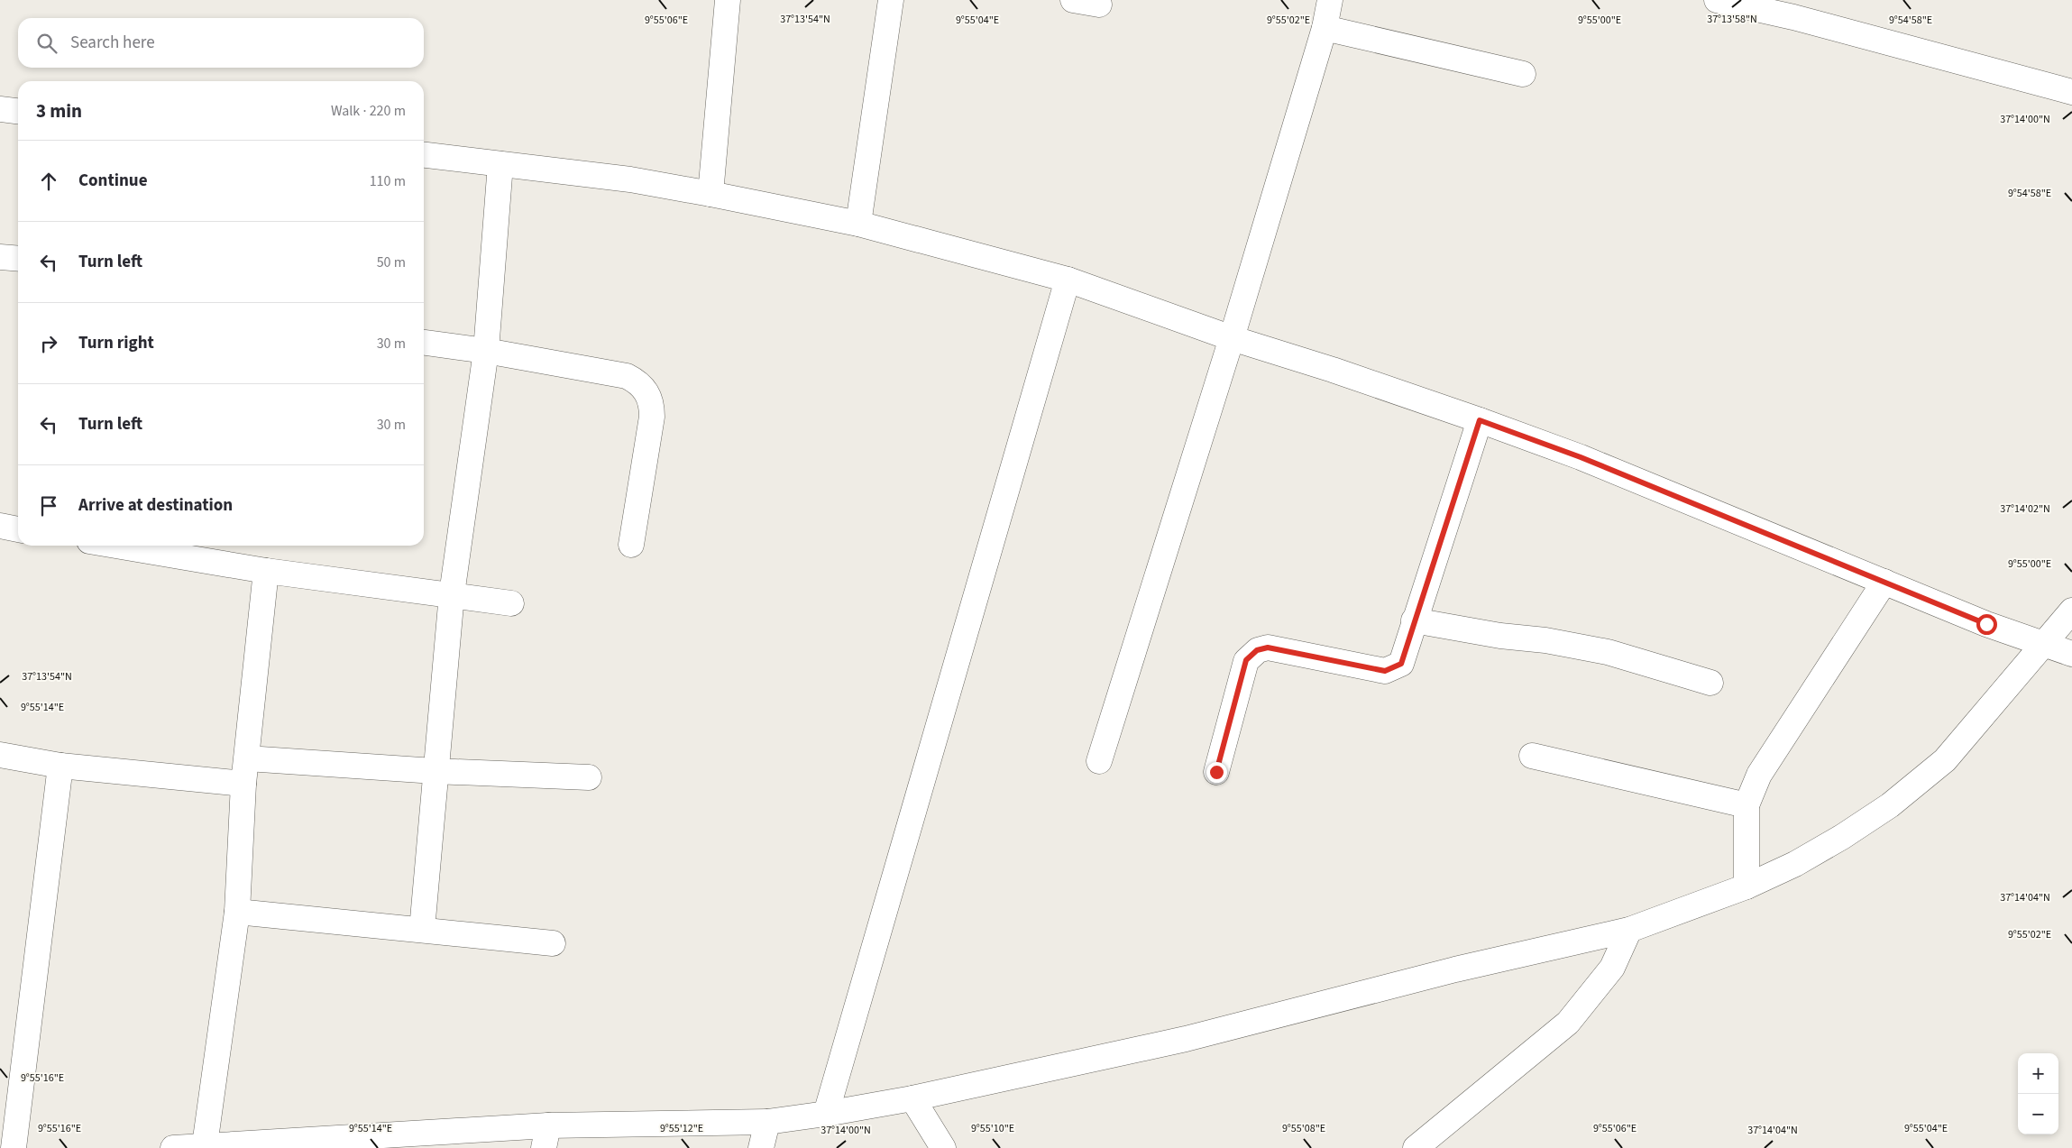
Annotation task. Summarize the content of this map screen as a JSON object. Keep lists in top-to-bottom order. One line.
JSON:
{"page":{"search":"Search here","heading":["3 min","Walk · 220 m"],"list":[["Continue","110 m"],["Turn left","50 m"],["Turn right","30 m"],["Turn left","30 m"],"Arrive at destination"],"map_buttons":["+","−"]},"coordinates":["37°13'54\"N","37°13'58\"N","9°54'58\"E","9°55'06\"E","9°55'04\"E","9°55'02\"E","9°55'00\"E","37°14'00\"N","37°14'02\"N","9°55'14\"E","37°14'04\"N","9°55'16\"E","9°55'12\"E","9°55'10\"E","9°55'08\"E"]}
